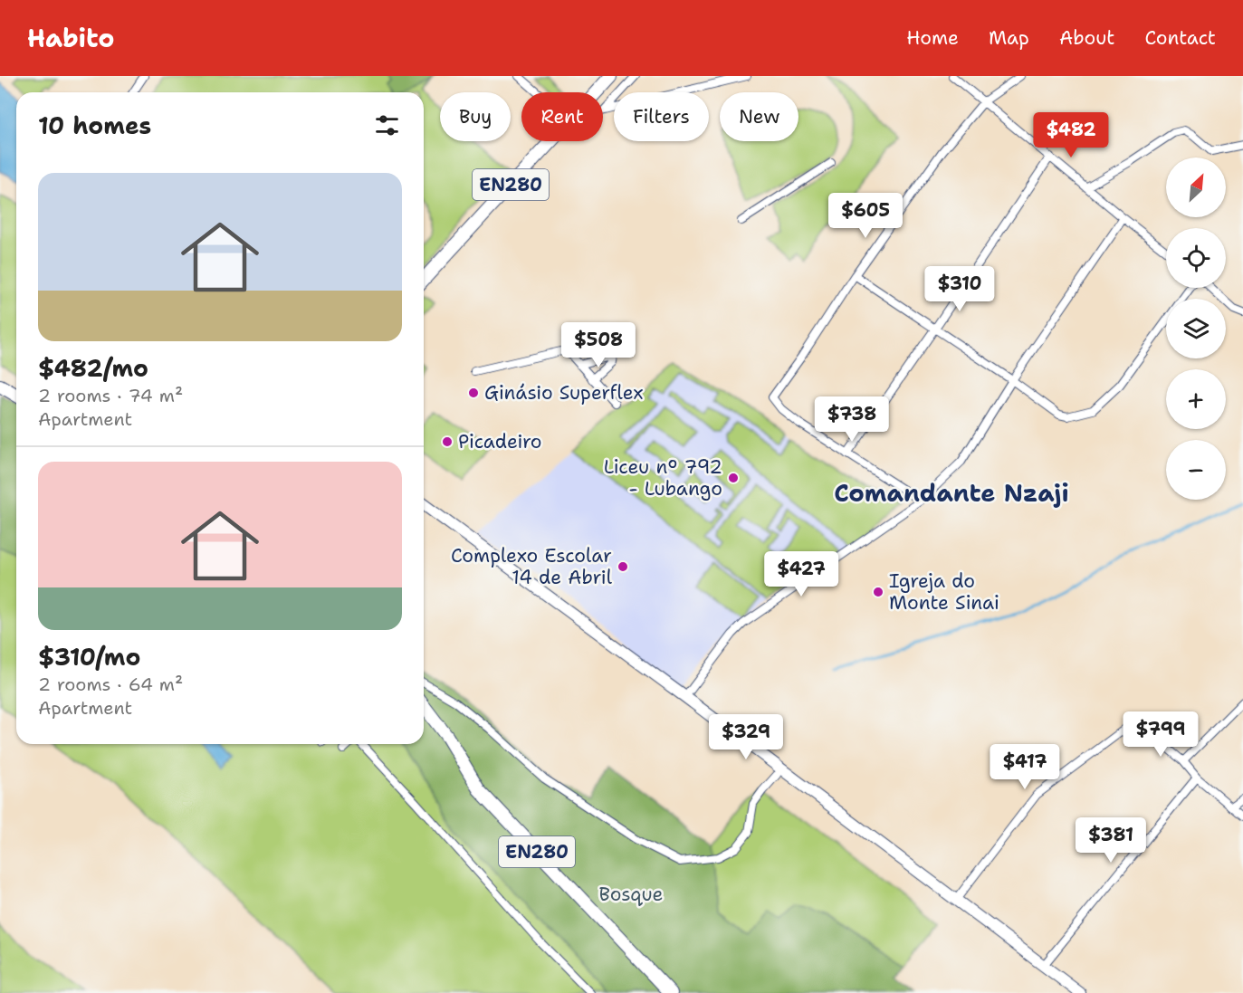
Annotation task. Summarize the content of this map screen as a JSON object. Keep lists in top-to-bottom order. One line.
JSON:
{"streets":{"main road":["EN280"]},"districts":["Comandante Nzaji"],"parks":["Bosque"],"places":["Ginásio Superflex","Picadeiro","Liceu nº 792 - Lubango","Complexo Escolar 14 de Abril","Igreja do Monte Sinai"],"north":"top right","page":{"header":"Habito","nav":["Home","Map","About","Contact"],"chip":["Buy","Rent","Filters","New"],"heading":"10 homes","price":["$482","$605","$310","$508","$738","$427","$799","$329","$417","$381"],"map_buttons":["+","−"],"list":[{"name":"$482/mo","note":"2 rooms · 74 m² · Apartment"},{"name":"$310/mo","note":"2 rooms · 64 m² · Apartment"}]}}
